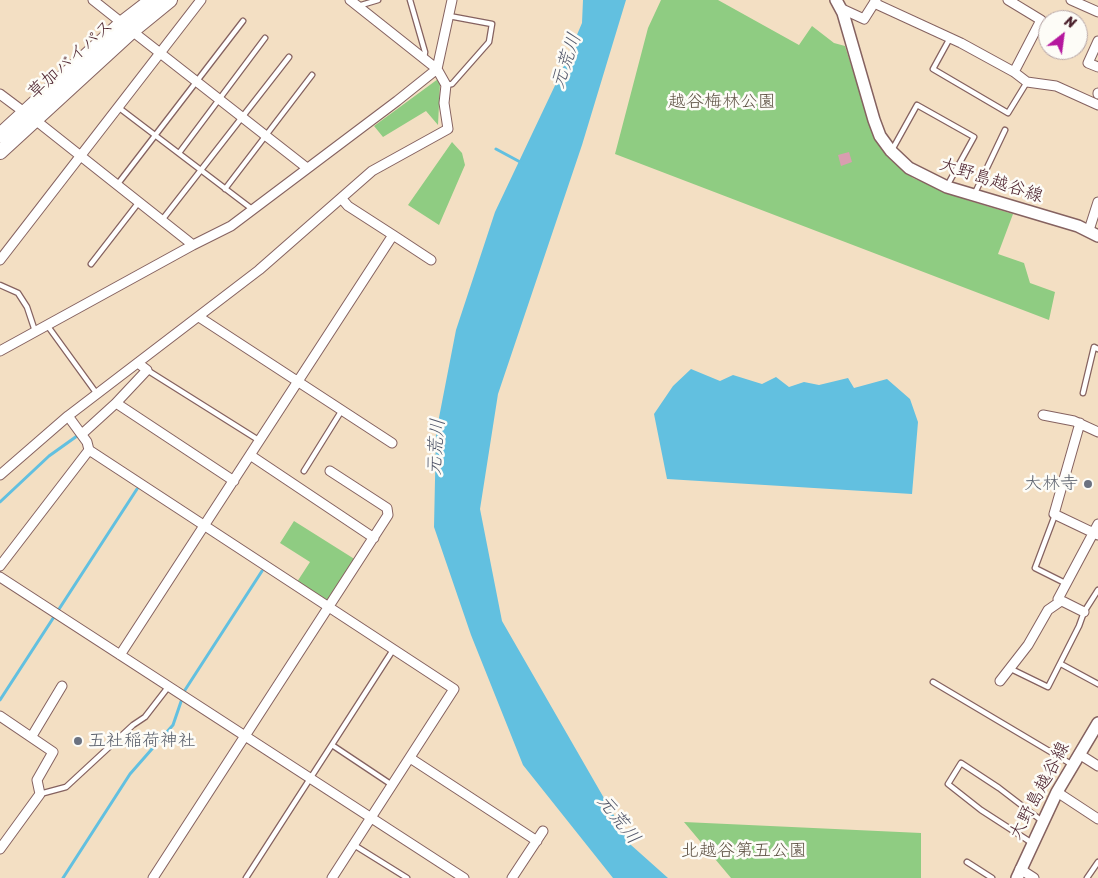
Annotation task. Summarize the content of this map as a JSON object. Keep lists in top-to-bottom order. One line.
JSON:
{"streets":{"highway":["草加バイパス"],"main road":["大野島越谷線"]},"water":["元荒川"],"parks":["越谷梅林公園","北越谷第五公園"],"places":["大林寺","五社稲荷神社"],"north":"top right"}
